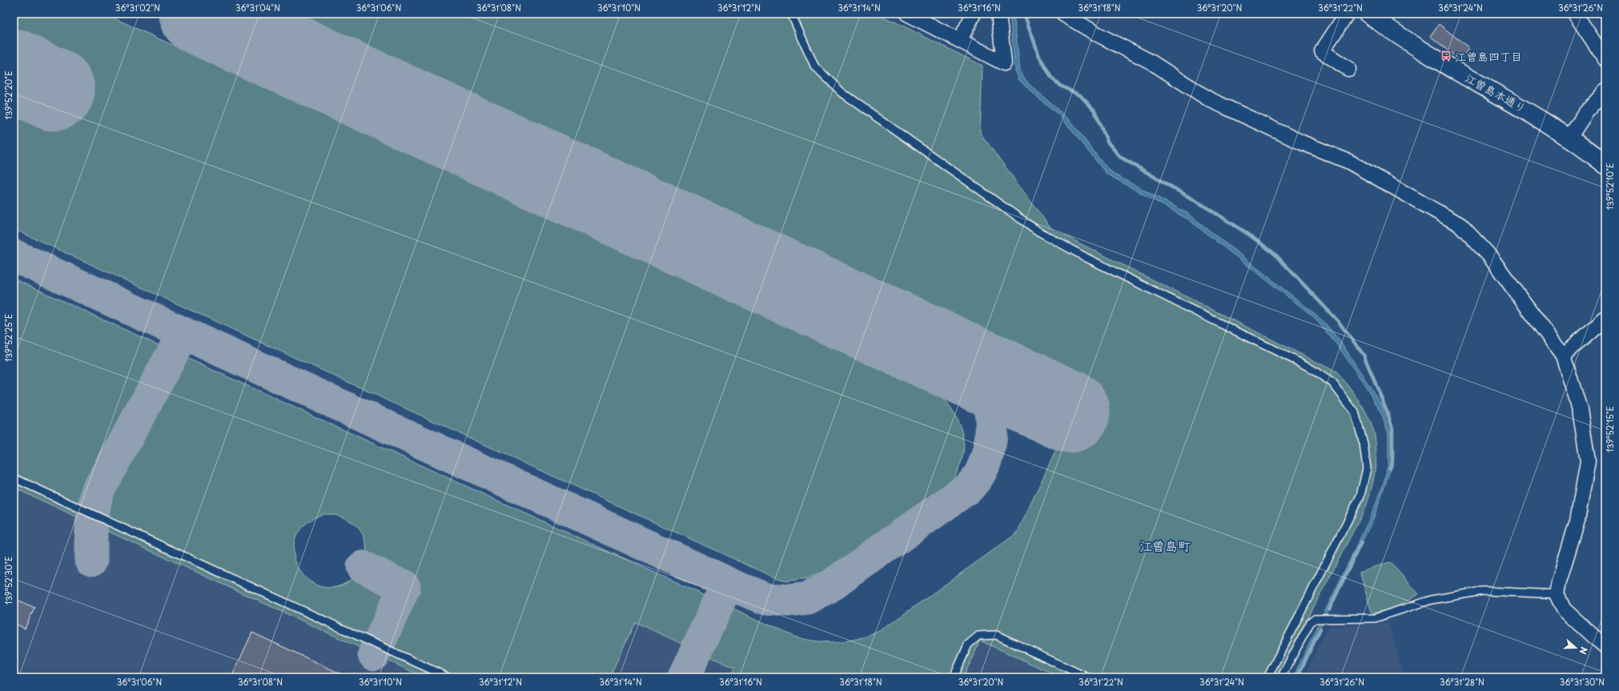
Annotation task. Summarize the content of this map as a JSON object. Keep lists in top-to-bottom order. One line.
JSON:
{"streets":{"street":["江曽島本通り"]},"districts":["江曽島町"],"places":{"bus stop":["江曽島四丁目"]},"north":"right","coordinates":["36°31'02\"N","36°31'04\"N","36°31'06\"N","36°31'08\"N","36°31'10\"N","36°31'12\"N","36°31'14\"N","36°31'16\"N","36°31'18\"N","36°31'20\"N","36°31'22\"N","36°31'24\"N","36°31'26\"N","139°52'20\"E","139°52'10\"E","139°52'25\"E","139°52'15\"E","139°52'30\"E","36°31'28\"N","36°31'30\"N"]}
